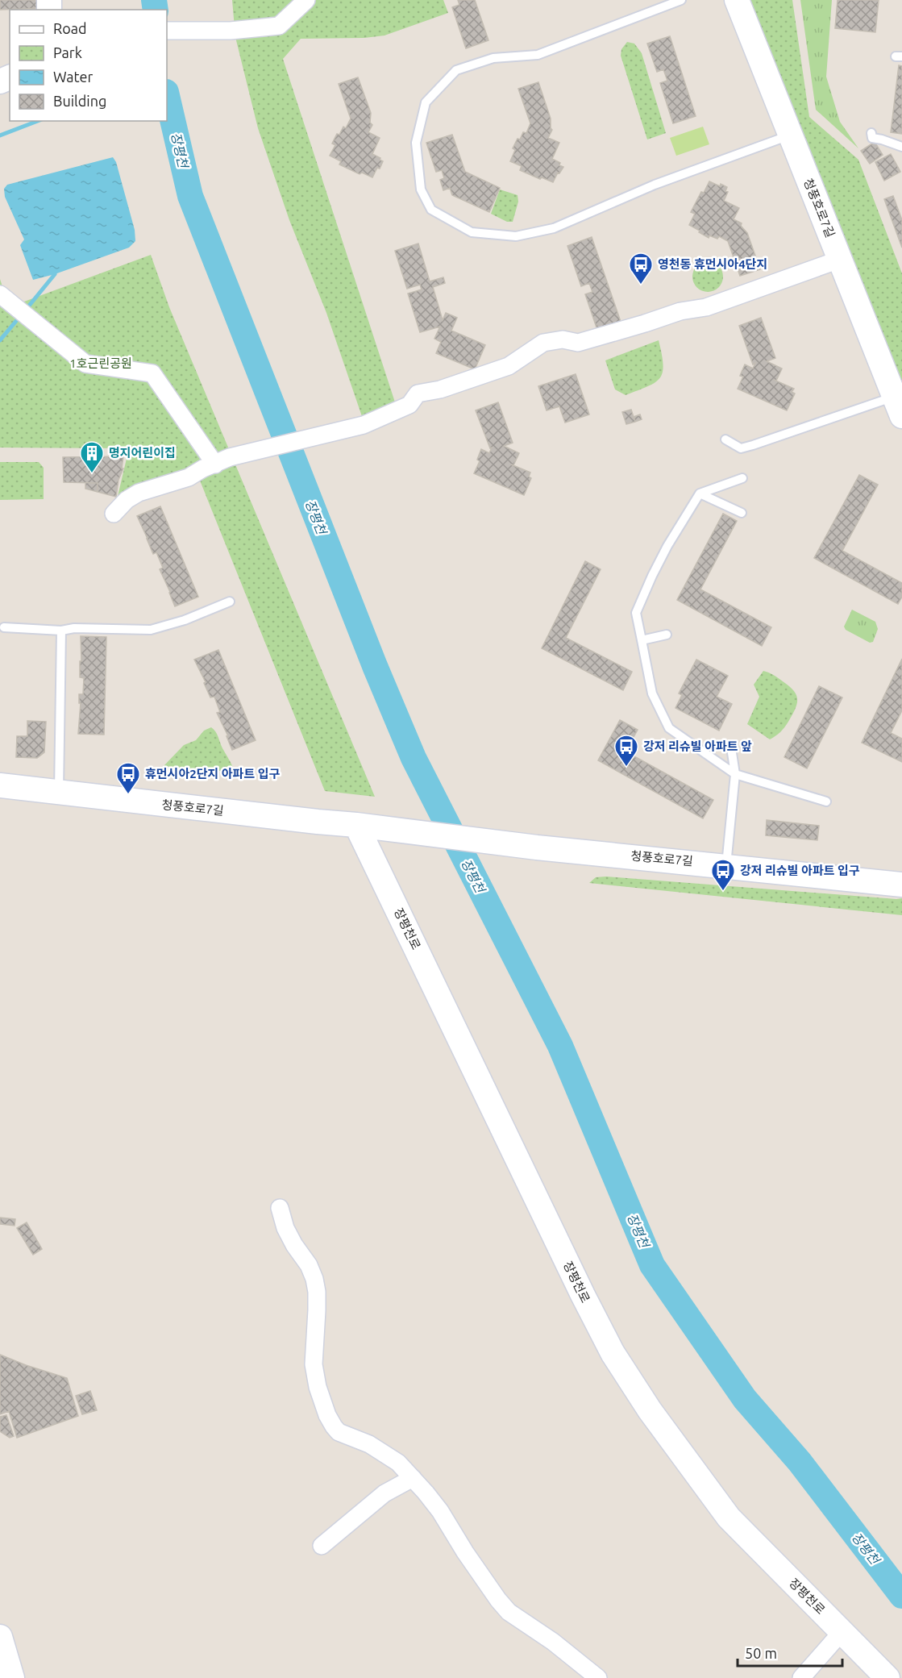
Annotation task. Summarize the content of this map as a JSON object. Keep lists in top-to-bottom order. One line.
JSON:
{"streets":{"street":["청풍호로7길","장평천로"]},"crossings":[["청풍호로7길","장평천로"]],"water":["장평천"],"parks":["1호근린공원"],"places":{"bus stop":["영천동 휴먼시아4단지","강저 리슈빌 아파트 앞","휴먼시아2단지 아파트 입구","강저 리슈빌 아파트 입구"],"building":["명지어린이집"]},"legend":["Road","Park","Water","Building"],"scale_bar":"50 m"}
